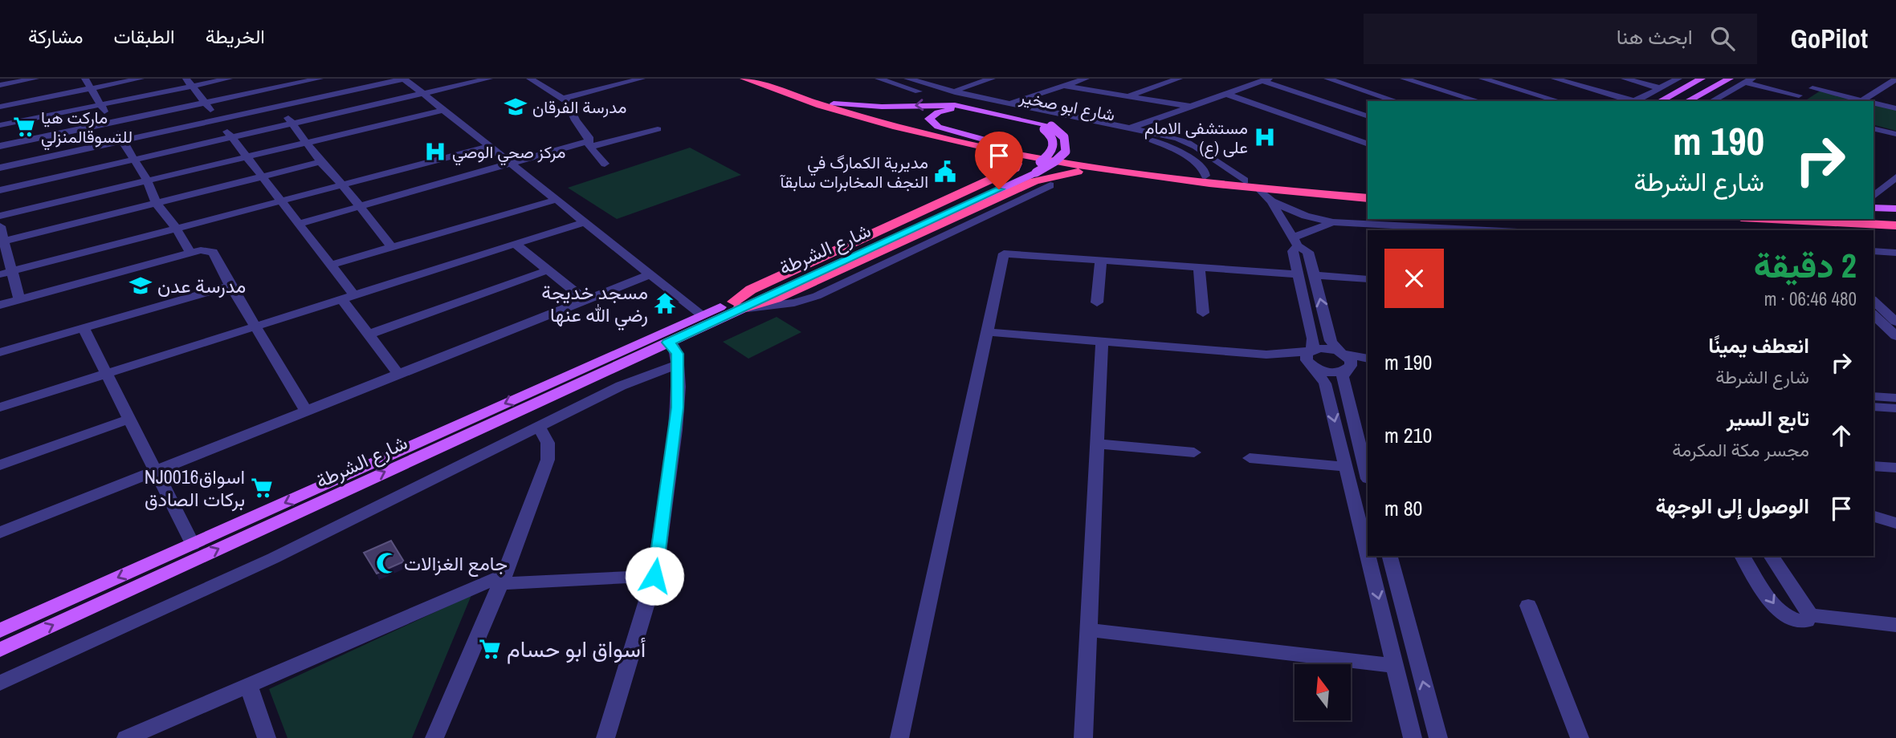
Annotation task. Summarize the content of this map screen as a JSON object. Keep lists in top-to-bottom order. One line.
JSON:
{"streets":{"main road":["شارع الشرطة"],"street":["شارع ابو صخير"]},"places":{"school or university":["مدرسة الفرقان","مدرسة عدن"],"supermarket":["ماركت هيا للتسوقالمنزلي","NJ0016اسواق برکات الصادق","أسواق ابو حسام"],"hospital":["مستشفی الامام علی (ع)","مركز صحي الوصي"],"public building":["مديرية الكمارگ في النجف المخابرات سابقآ"],"temple":["مسجد خديجة رضي الله عنها"],"mosque":["جامع الغزالات"]},"north":"top","page":{"header":"GoPilot","search":"ابحث هنا","nav":["الخريطة","الطبقات","مشاركة"],"turn":["190 m","شارع الشرطة"],"heading":["2 دقيقة","480 m · 06:46"],"list":[{"name":"انعطف يمينًا","note":"شارع الشرطة","value":"190 m"},{"name":"تابع السير","note":"مجسر مكة المكرمة","value":"210 m"},{"name":"الوصول إلى الوجهة","value":"80 m"}]}}
